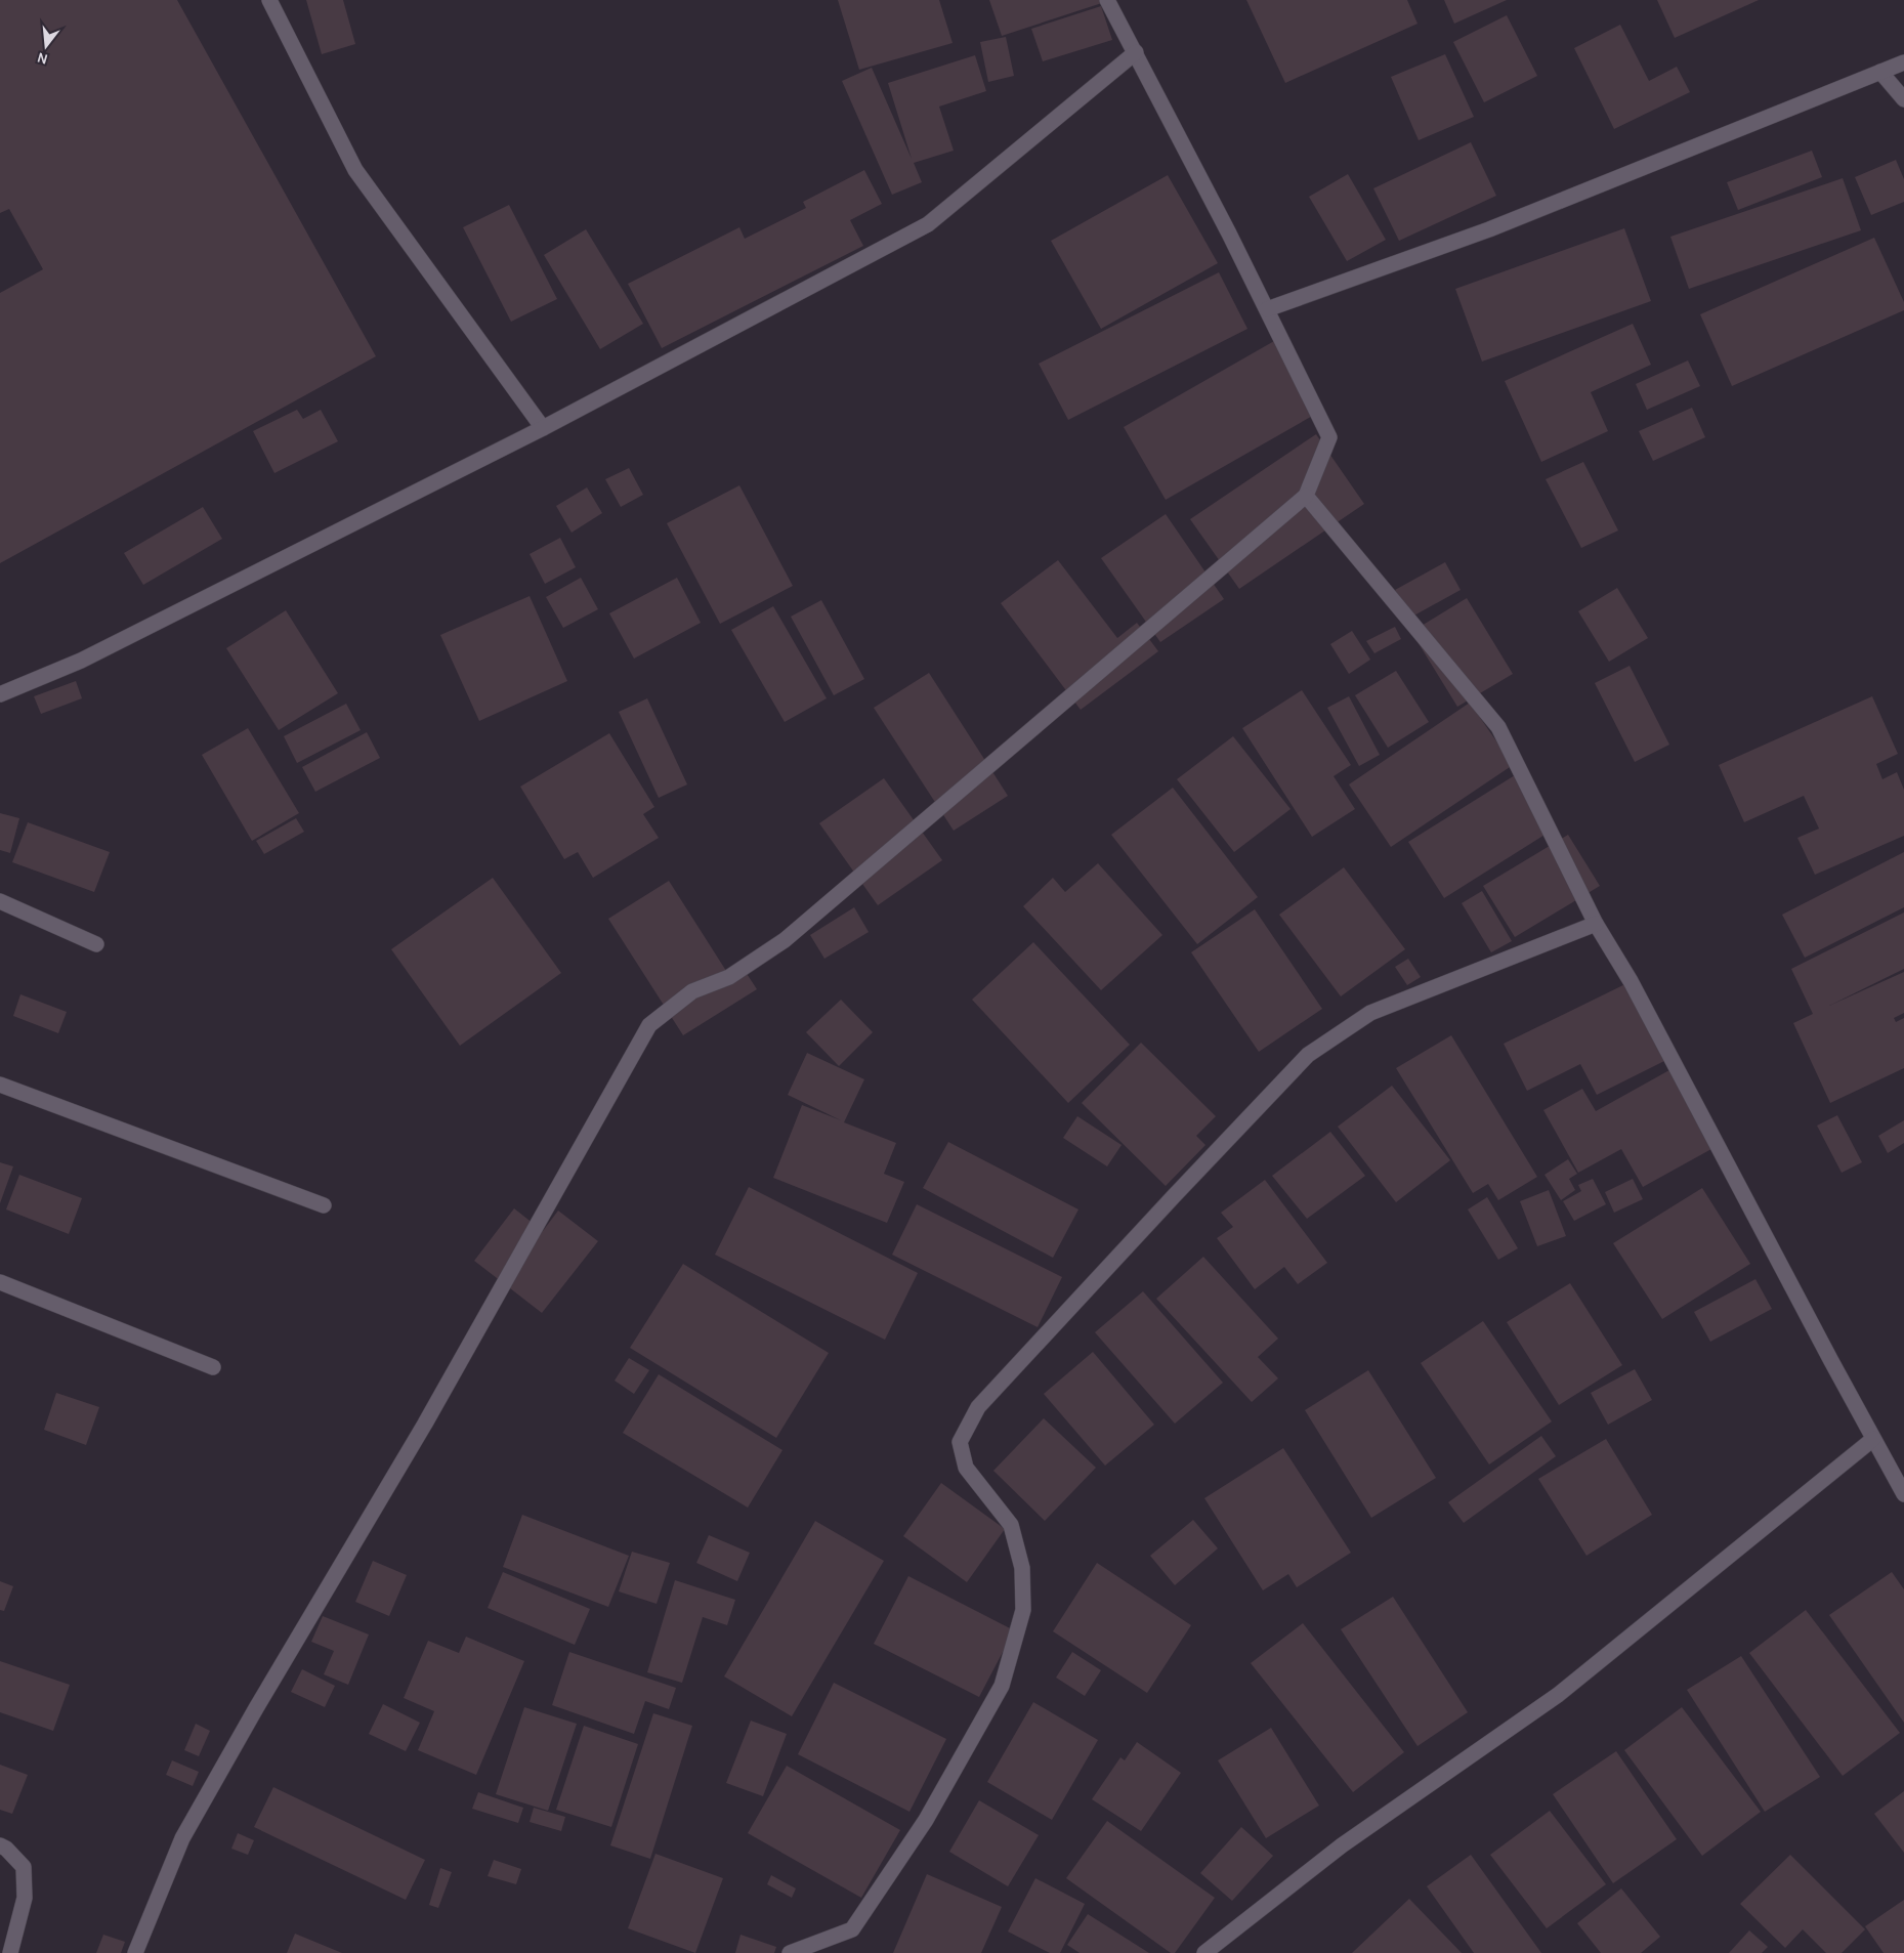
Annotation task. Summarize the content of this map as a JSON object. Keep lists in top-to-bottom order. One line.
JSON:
{"north":"bottom"}
